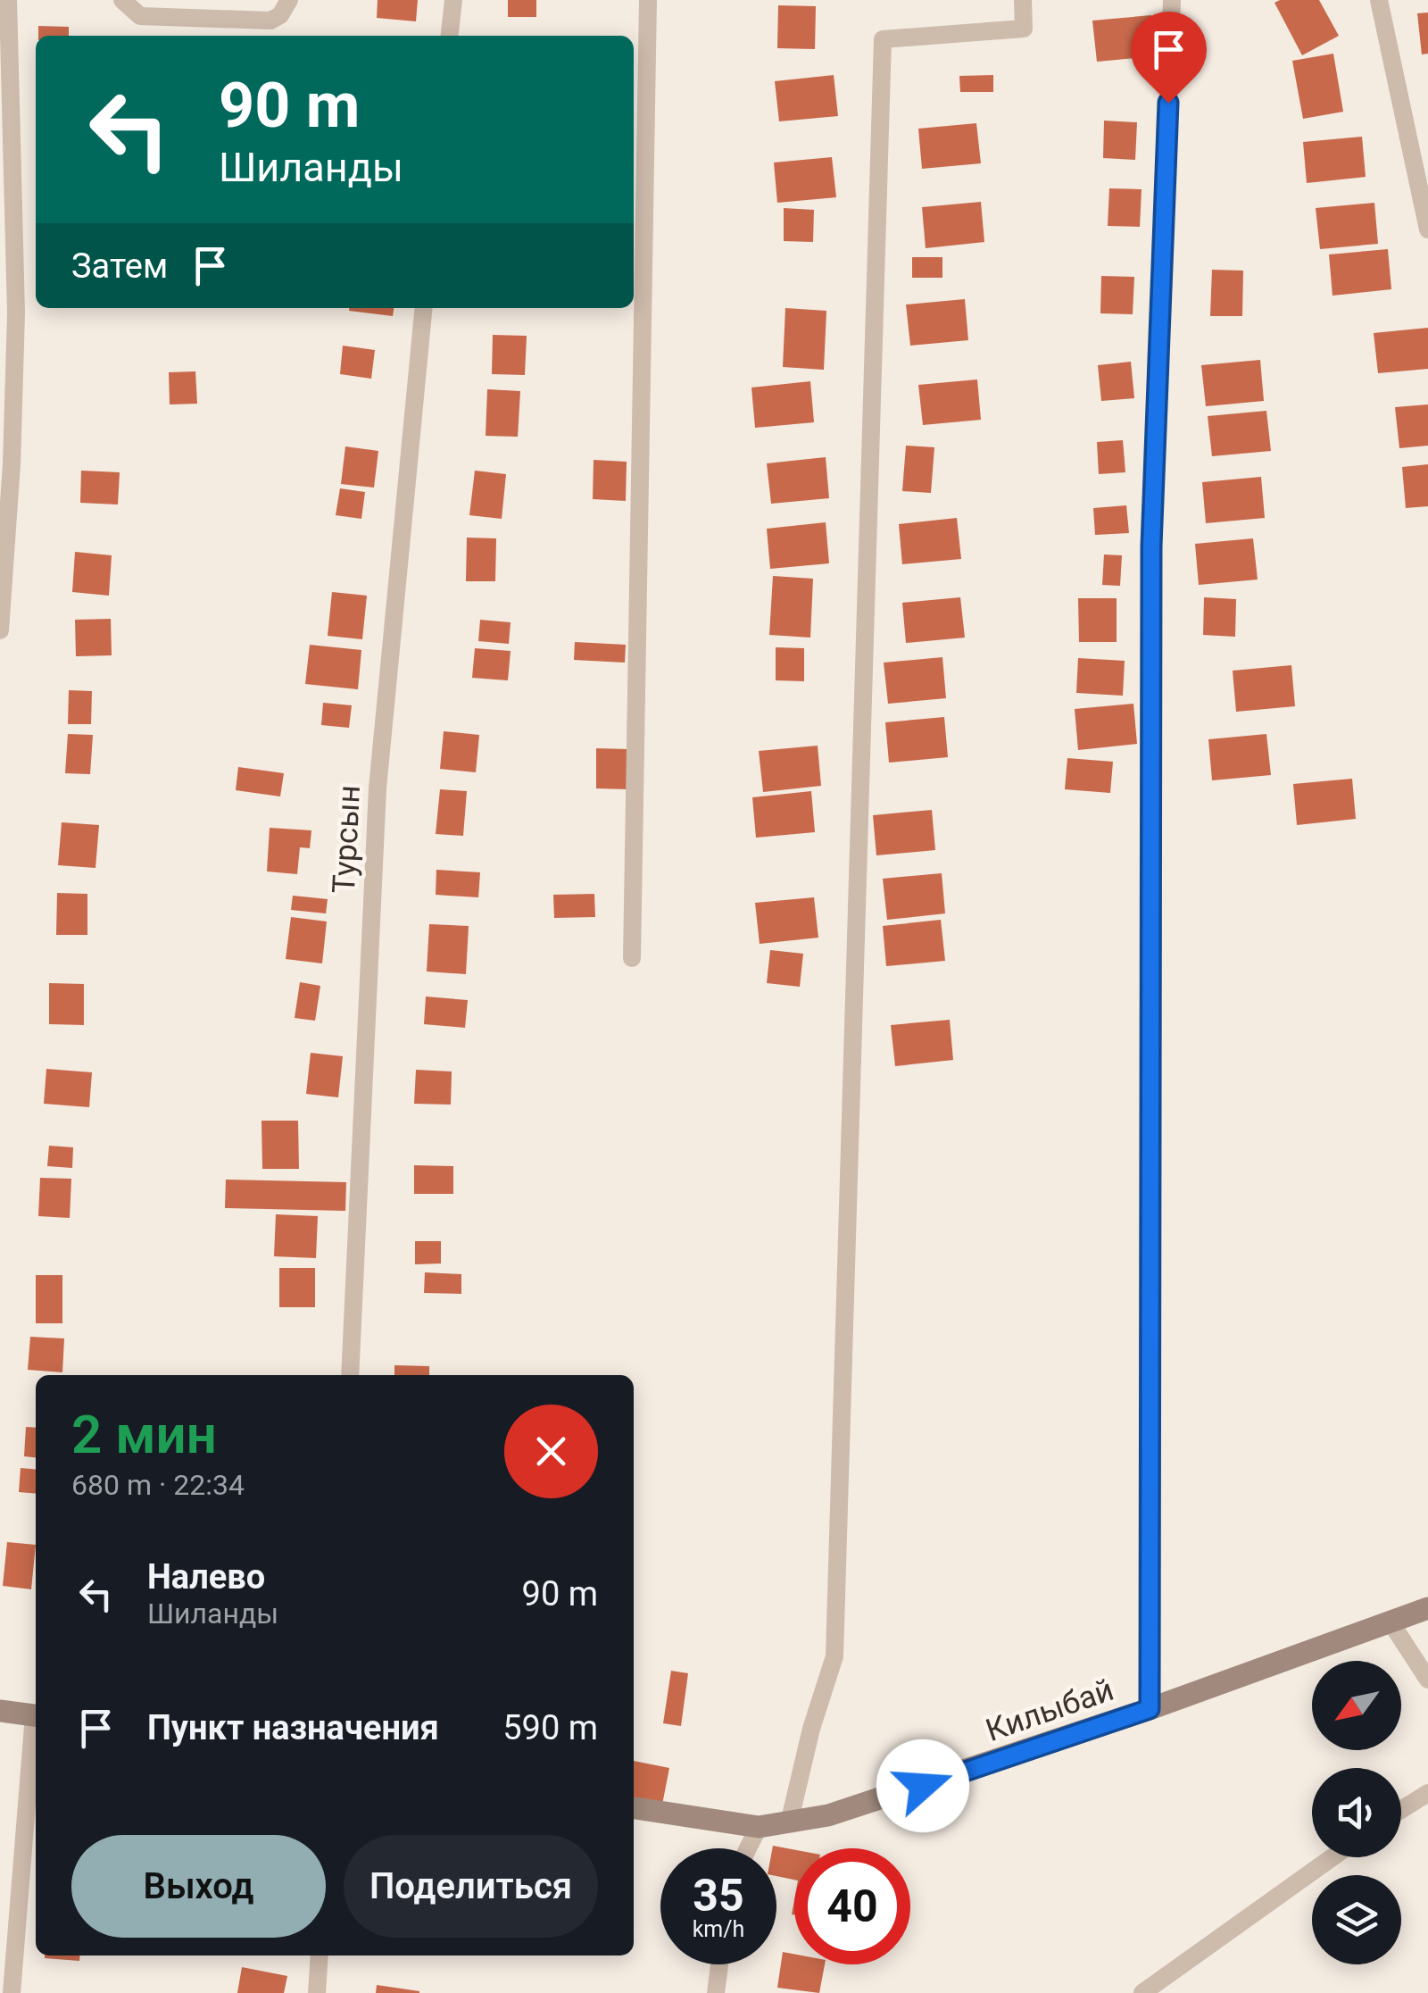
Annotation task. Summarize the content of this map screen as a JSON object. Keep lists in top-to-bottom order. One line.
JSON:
{"streets":{"street":["Турсын","Килыбай"]},"north":"bottom left","page":{"turn":["90 m","Шиланды"],"then":"Затем","heading":["2 мин","680 m · 22:34"],"list":[{"name":"Налево","note":"Шиланды","value":"90 m"},{"name":"Пункт назначения","value":"590 m"}],"buttons":["Выход","Поделиться"],"speed":"35 km/h","limit":"40"}}
